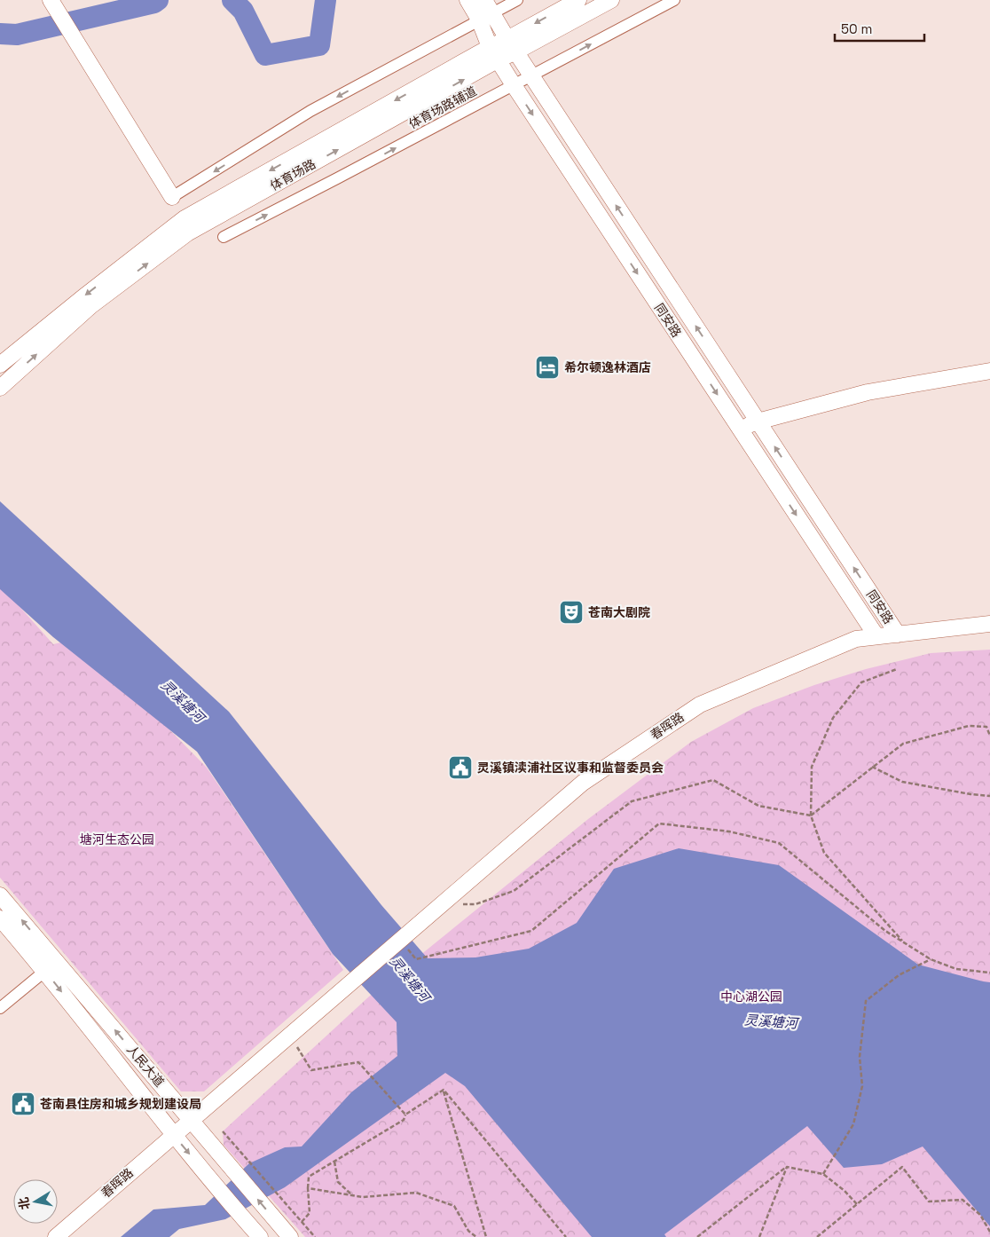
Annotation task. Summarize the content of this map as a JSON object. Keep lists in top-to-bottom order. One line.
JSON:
{"streets":{"street":["体育场路辅道","体育场路","同安路","春晖路","人民大道"]},"crossings":[["体育场路辅道","同安路"],["体育场路","同安路"],["同安路","春晖路"],["春晖路","人民大道"]],"water":["灵溪塘河"],"parks":["塘河生态公园","中心湖公园"],"places":{"hotel":["希尔顿逸林酒店"],"theatre":["苍南大剧院"],"public building":["灵溪镇渎浦社区议事和监督委员会","苍南县住房和城乡规划建设局"]},"scale_bar":"50 m","north":"left"}
